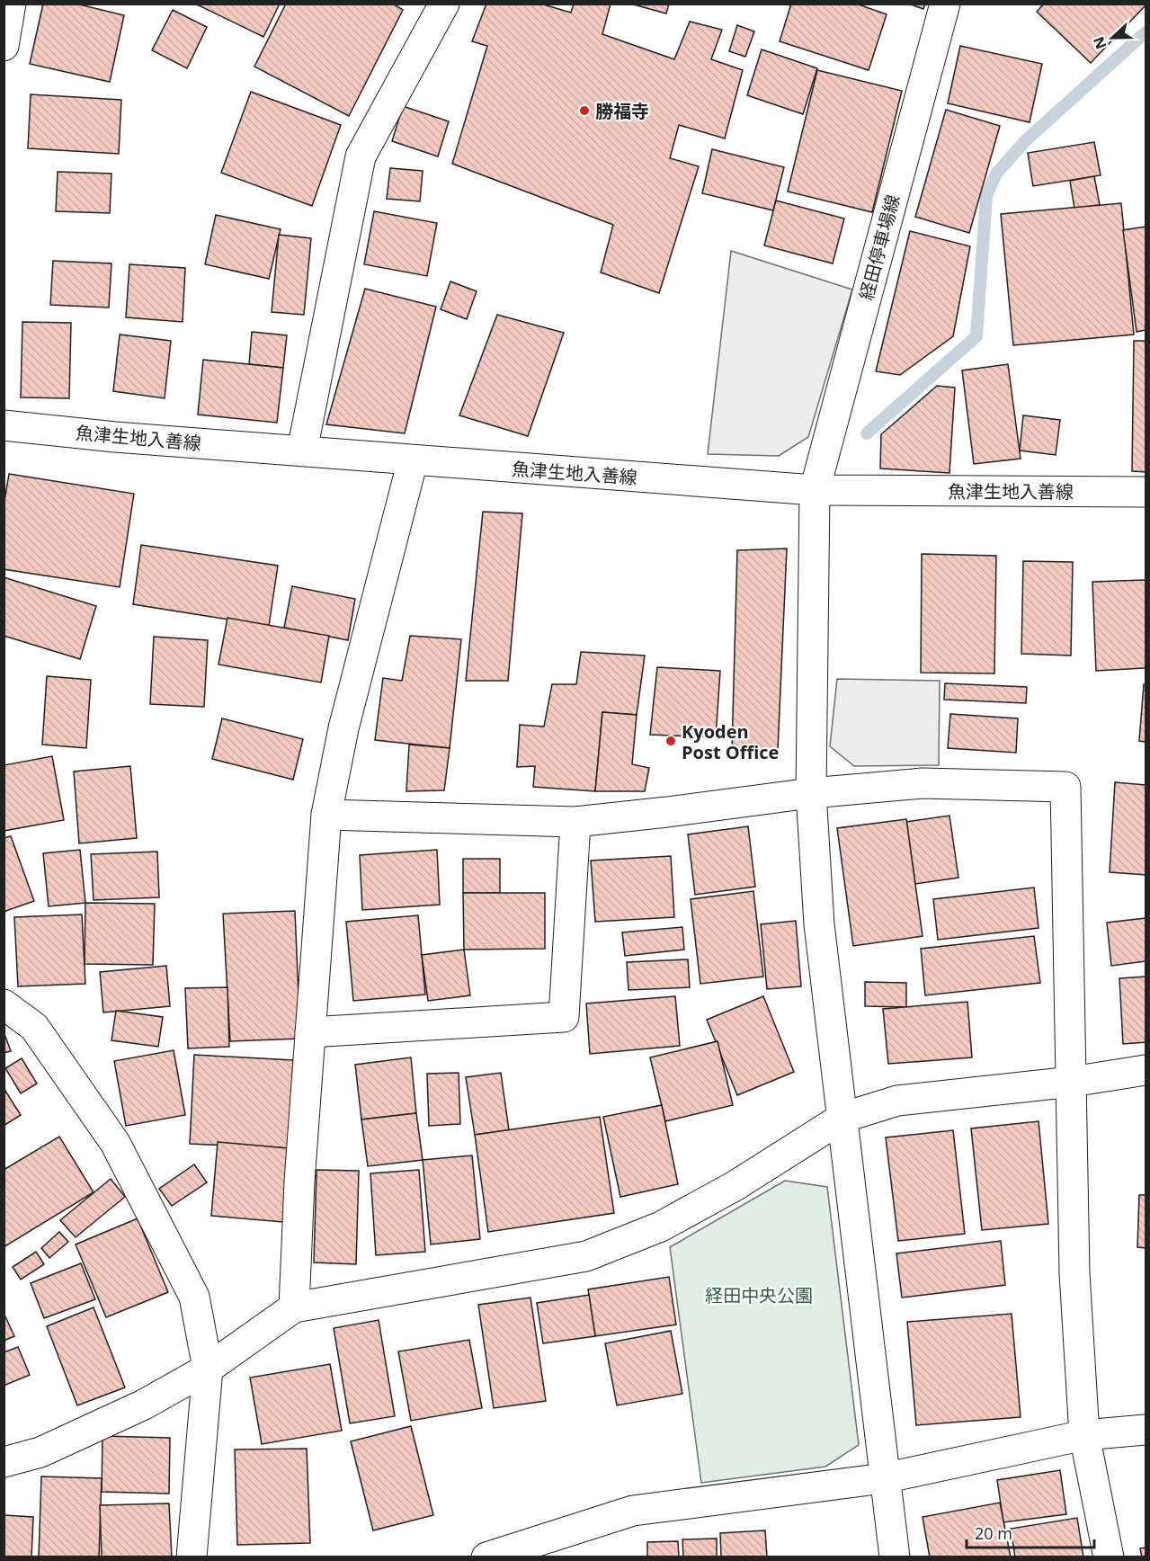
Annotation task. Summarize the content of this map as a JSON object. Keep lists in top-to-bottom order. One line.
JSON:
{"streets":{"street":["経田停車場線","魚津生地入善線"]},"crossings":[["経田停車場線","魚津生地入善線"]],"parks":["経田中央公園"],"places":["勝福寺","Kyoden Post Office"],"scale_bar":"20 m","north":"left"}
